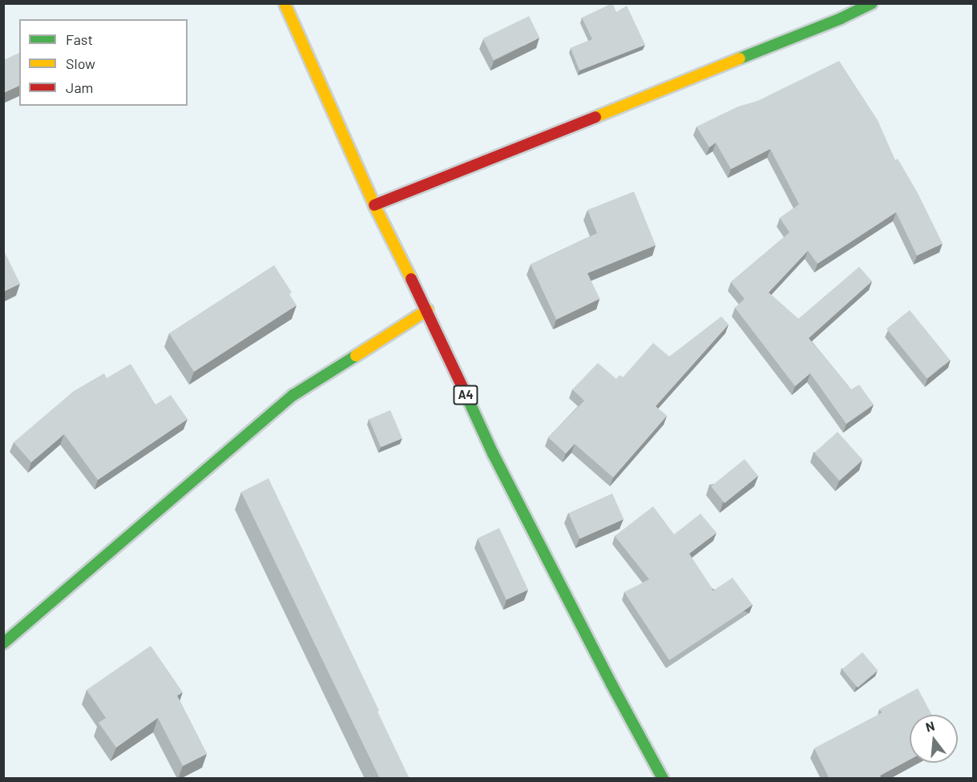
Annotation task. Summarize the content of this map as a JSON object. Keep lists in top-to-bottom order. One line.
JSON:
{"streets":{"main road":["A4"]},"legend":["Fast","Slow","Jam"],"north":"top"}
